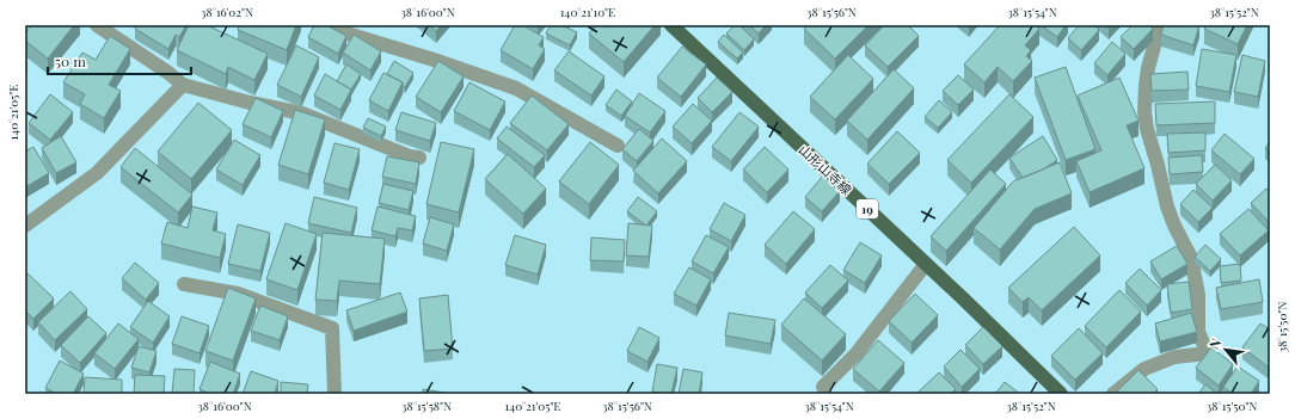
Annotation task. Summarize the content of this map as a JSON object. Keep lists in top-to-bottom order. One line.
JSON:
{"streets":{"main road":["山形山寺線","19"]},"scale_bar":"50 m","north":"top left","coordinates":["38°16'02\"N","38°16'00\"N","140°21'10\"E","38°15'56\"N","38°15'54\"N","38°15'52\"N","140°21'05\"E","38°15'50\"N","38°15'58\"N"]}
